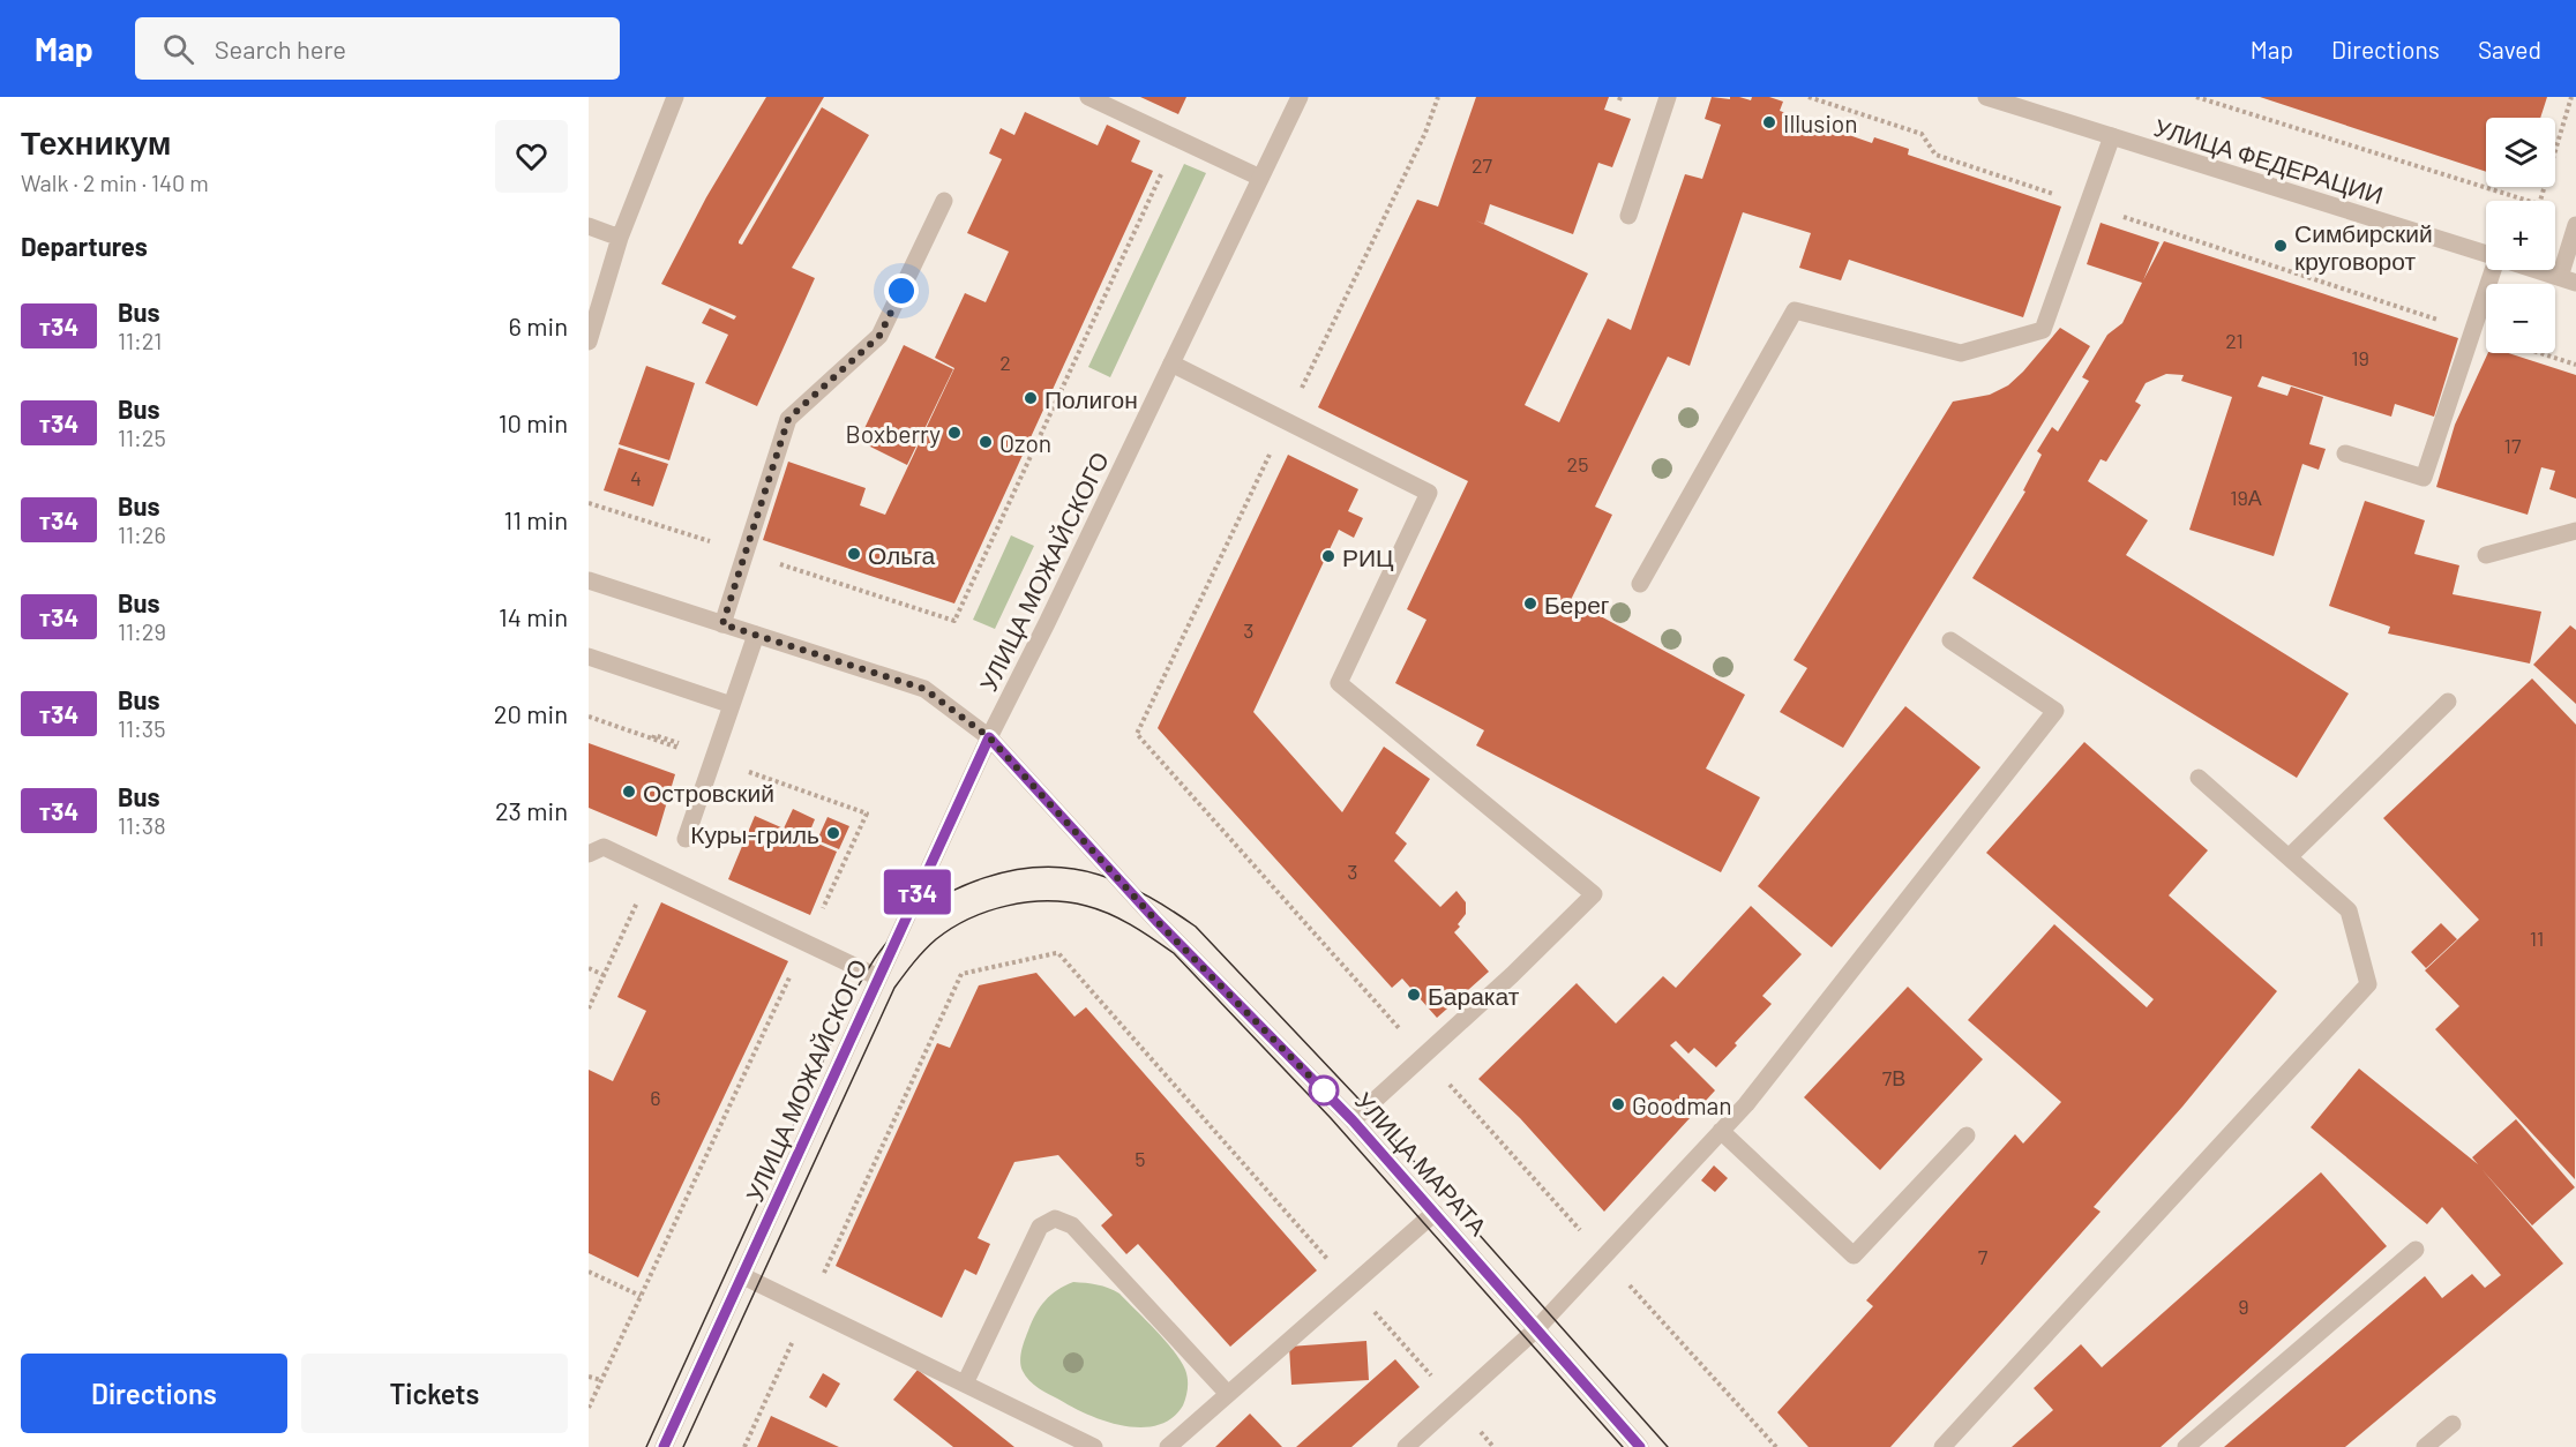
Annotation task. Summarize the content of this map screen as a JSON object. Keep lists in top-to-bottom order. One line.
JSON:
{"streets":{"street":["УЛИЦА ФЕДЕРАЦИИ","УЛИЦА МОЖАЙСКОГО","УЛИЦА МАРАТА"]},"crossings":[["УЛИЦА МОЖАЙСКОГО","УЛИЦА МАРАТА"]],"places":["Illusion","Симбирский круговорот","Полигон","Boxberry","Ozon","Ольга","РИЦ","Берег","Островский","Куры-гриль","Баракат","Goodman"],"lines":["bus line т34"],"house_numbers":["27","21","19","2","17","25","4","19А","3","3","11","7В","6","5","7","9"],"page":{"header":"Map","search":"Search here","nav":["Map","Directions","Saved"],"heading":[["Техникум","Walk · 2 min · 140 m"],"Departures"],"on_map":"т34","map_buttons":["+","−"],"list":[{"mark":"т34","name":"Bus","note":"11:21","value":"6 min"},{"mark":"т34","name":"Bus","note":"11:25","value":"10 min"},{"mark":"т34","name":"Bus","note":"11:26","value":"11 min"},{"mark":"т34","name":"Bus","note":"11:29","value":"14 min"},{"mark":"т34","name":"Bus","note":"11:35","value":"20 min"},{"mark":"т34","name":"Bus","note":"11:38","value":"23 min"}],"buttons":["Directions","Tickets"]}}
